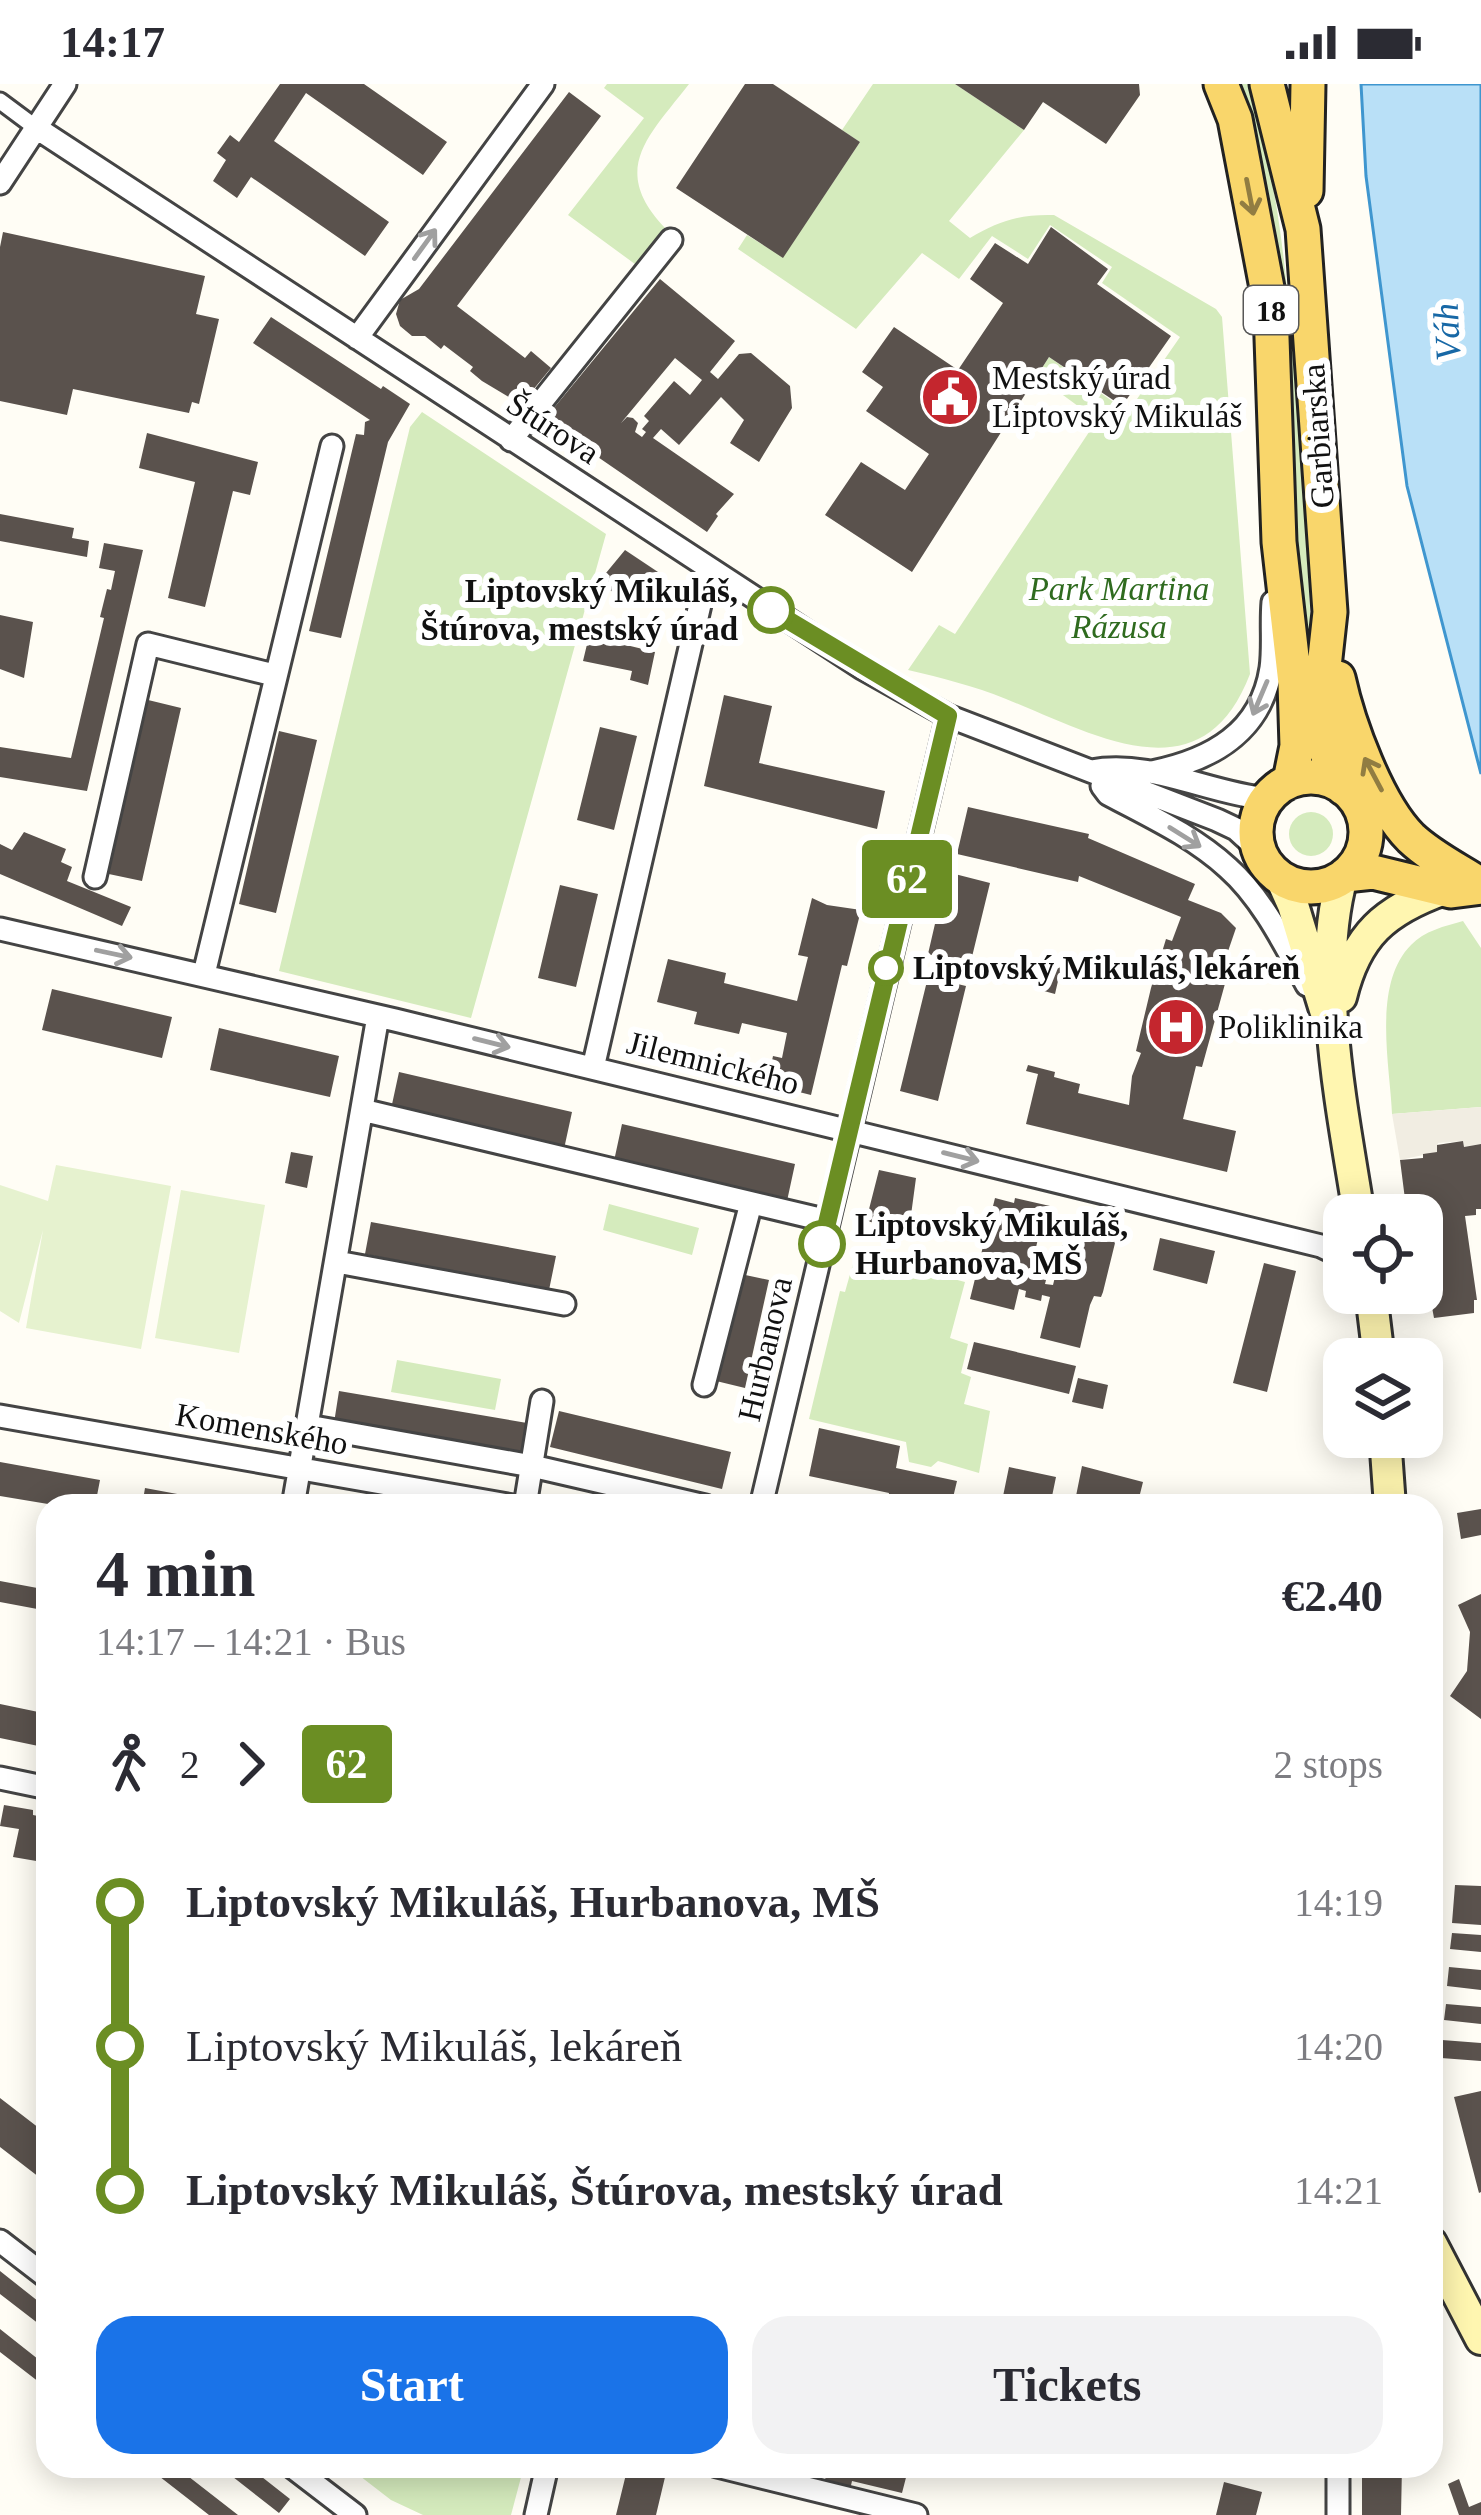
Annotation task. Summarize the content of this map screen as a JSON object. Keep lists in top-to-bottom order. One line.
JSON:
{"streets":{"main road":["18","Garbiarska"],"street":["Štúrova","Jilemnického","Hurbanova","Komenského"]},"crossings":[["18","Štúrova"],["18","Garbiarska"],["Štúrova","Garbiarska"],["Štúrova","Hurbanova"],["Jilemnického","Hurbanova"]],"one_way":["Jilemnického"],"water":["Váh"],"parks":["Park Martina Rázusa"],"places":{"public building":["Mestský úrad Liptovský Mikuláš"],"other":["Liptovský Mikuláš, Štúrova, mestský úrad","Liptovský Mikuláš, lekáreň","Liptovský Mikuláš, Hurbanova, MŠ"],"hospital":["Poliklinika"]},"lines":["bus line 62"],"page":{"status":"14:17","on_map":"62","heading":["4 min","14:17 – 14:21 · Bus","€2.40"],"legs":["2","62","2 stops"],"list":[{"name":"Liptovský Mikuláš, Hurbanova, MŠ","value":"14:19"},{"name":"Liptovský Mikuláš, lekáreň","value":"14:20"},{"name":"Liptovský Mikuláš, Štúrova, mestský úrad","value":"14:21"}],"buttons":["Start","Tickets"]}}
